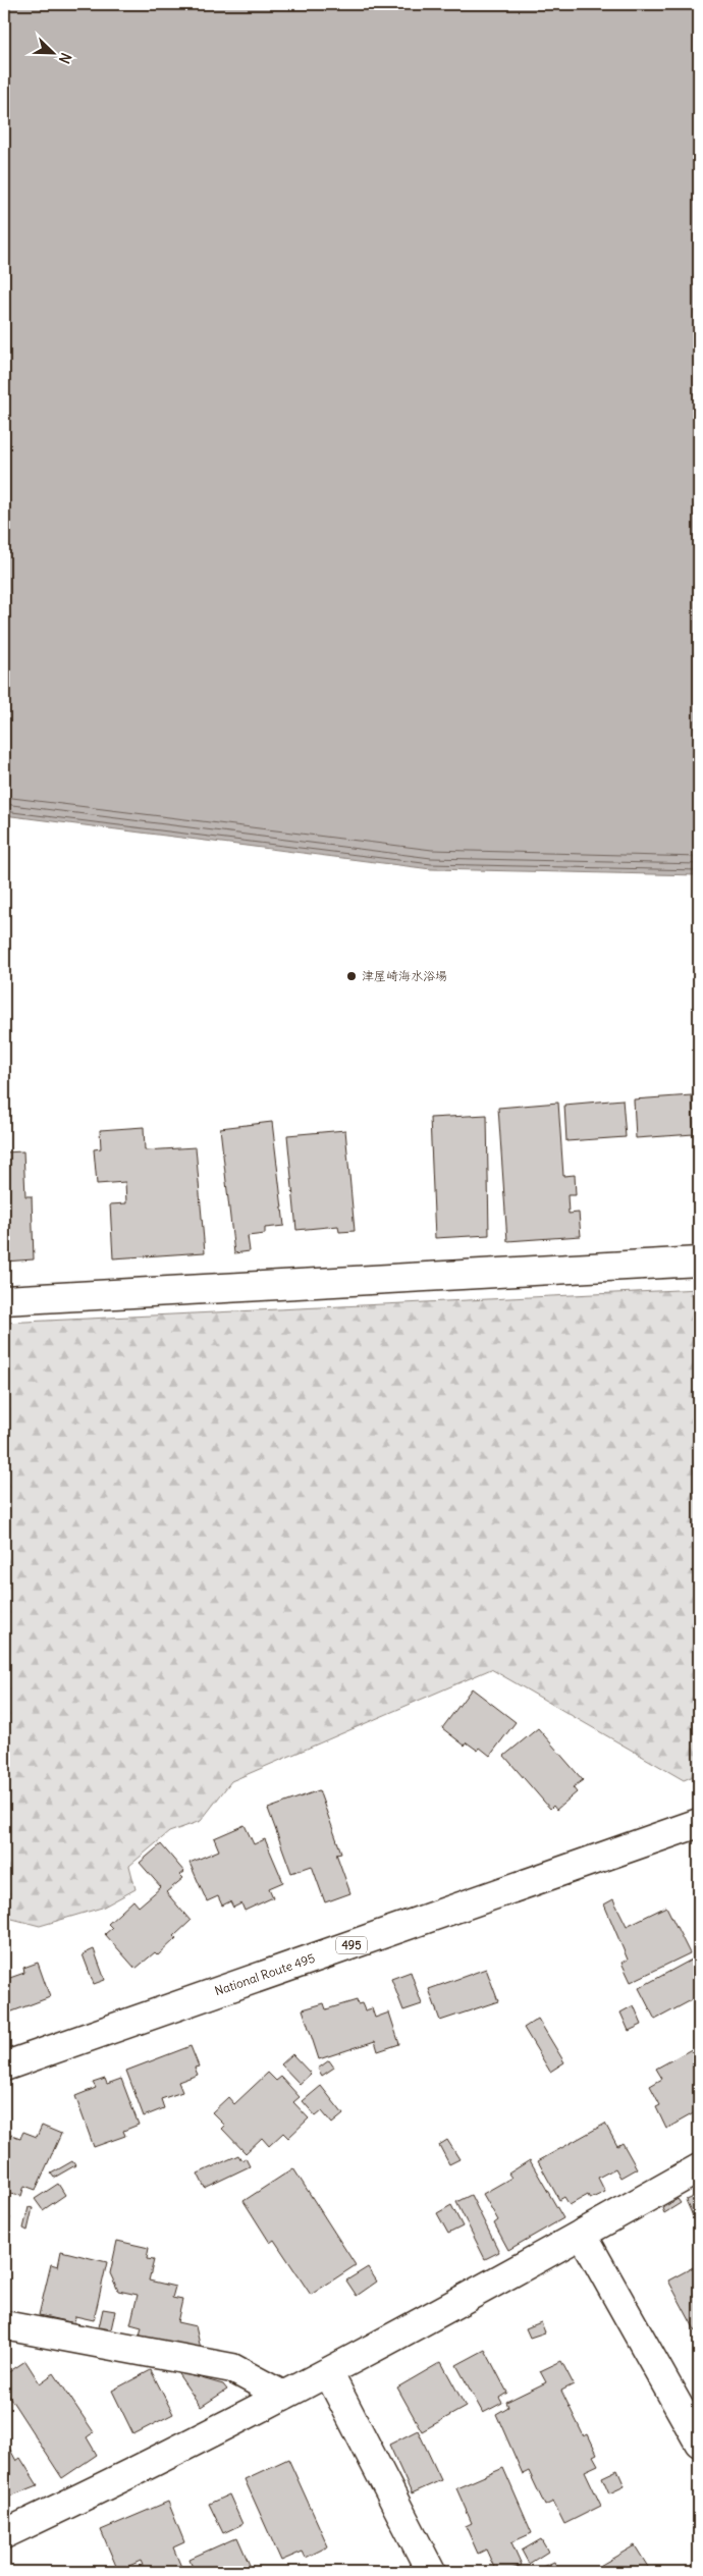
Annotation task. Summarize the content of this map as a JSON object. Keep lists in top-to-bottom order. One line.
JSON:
{"streets":{"main road":["495","National Route 495"]},"places":["津屋崎海水浴場"],"north":"bottom right"}
